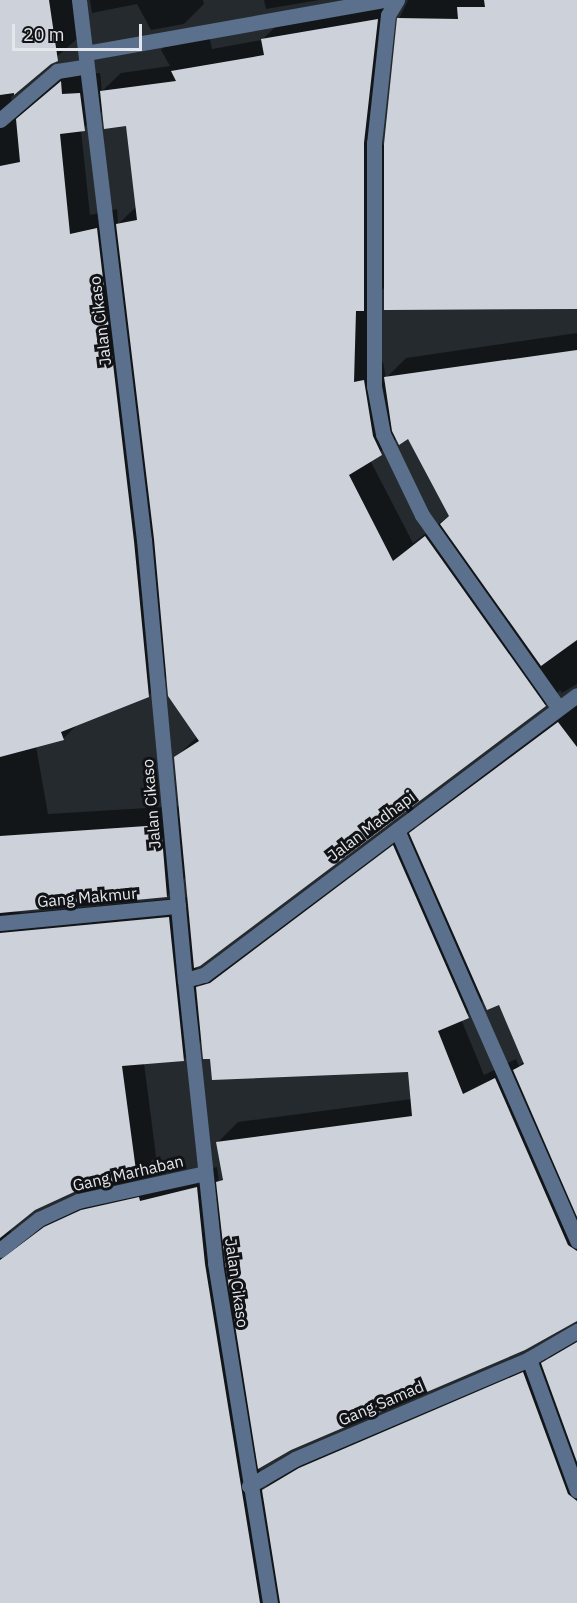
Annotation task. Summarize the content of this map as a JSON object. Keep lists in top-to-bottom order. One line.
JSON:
{"streets":{"street":["Jalan Cikaso","Jalan Madhapi","Gang Makmur","Gang Marhaban","Gang Samad"]},"crossings":[["Jalan Cikaso","Jalan Madhapi"],["Jalan Cikaso","Gang Makmur"],["Jalan Cikaso","Gang Marhaban"],["Jalan Cikaso","Gang Samad"]],"scale_bar":"20 m"}
